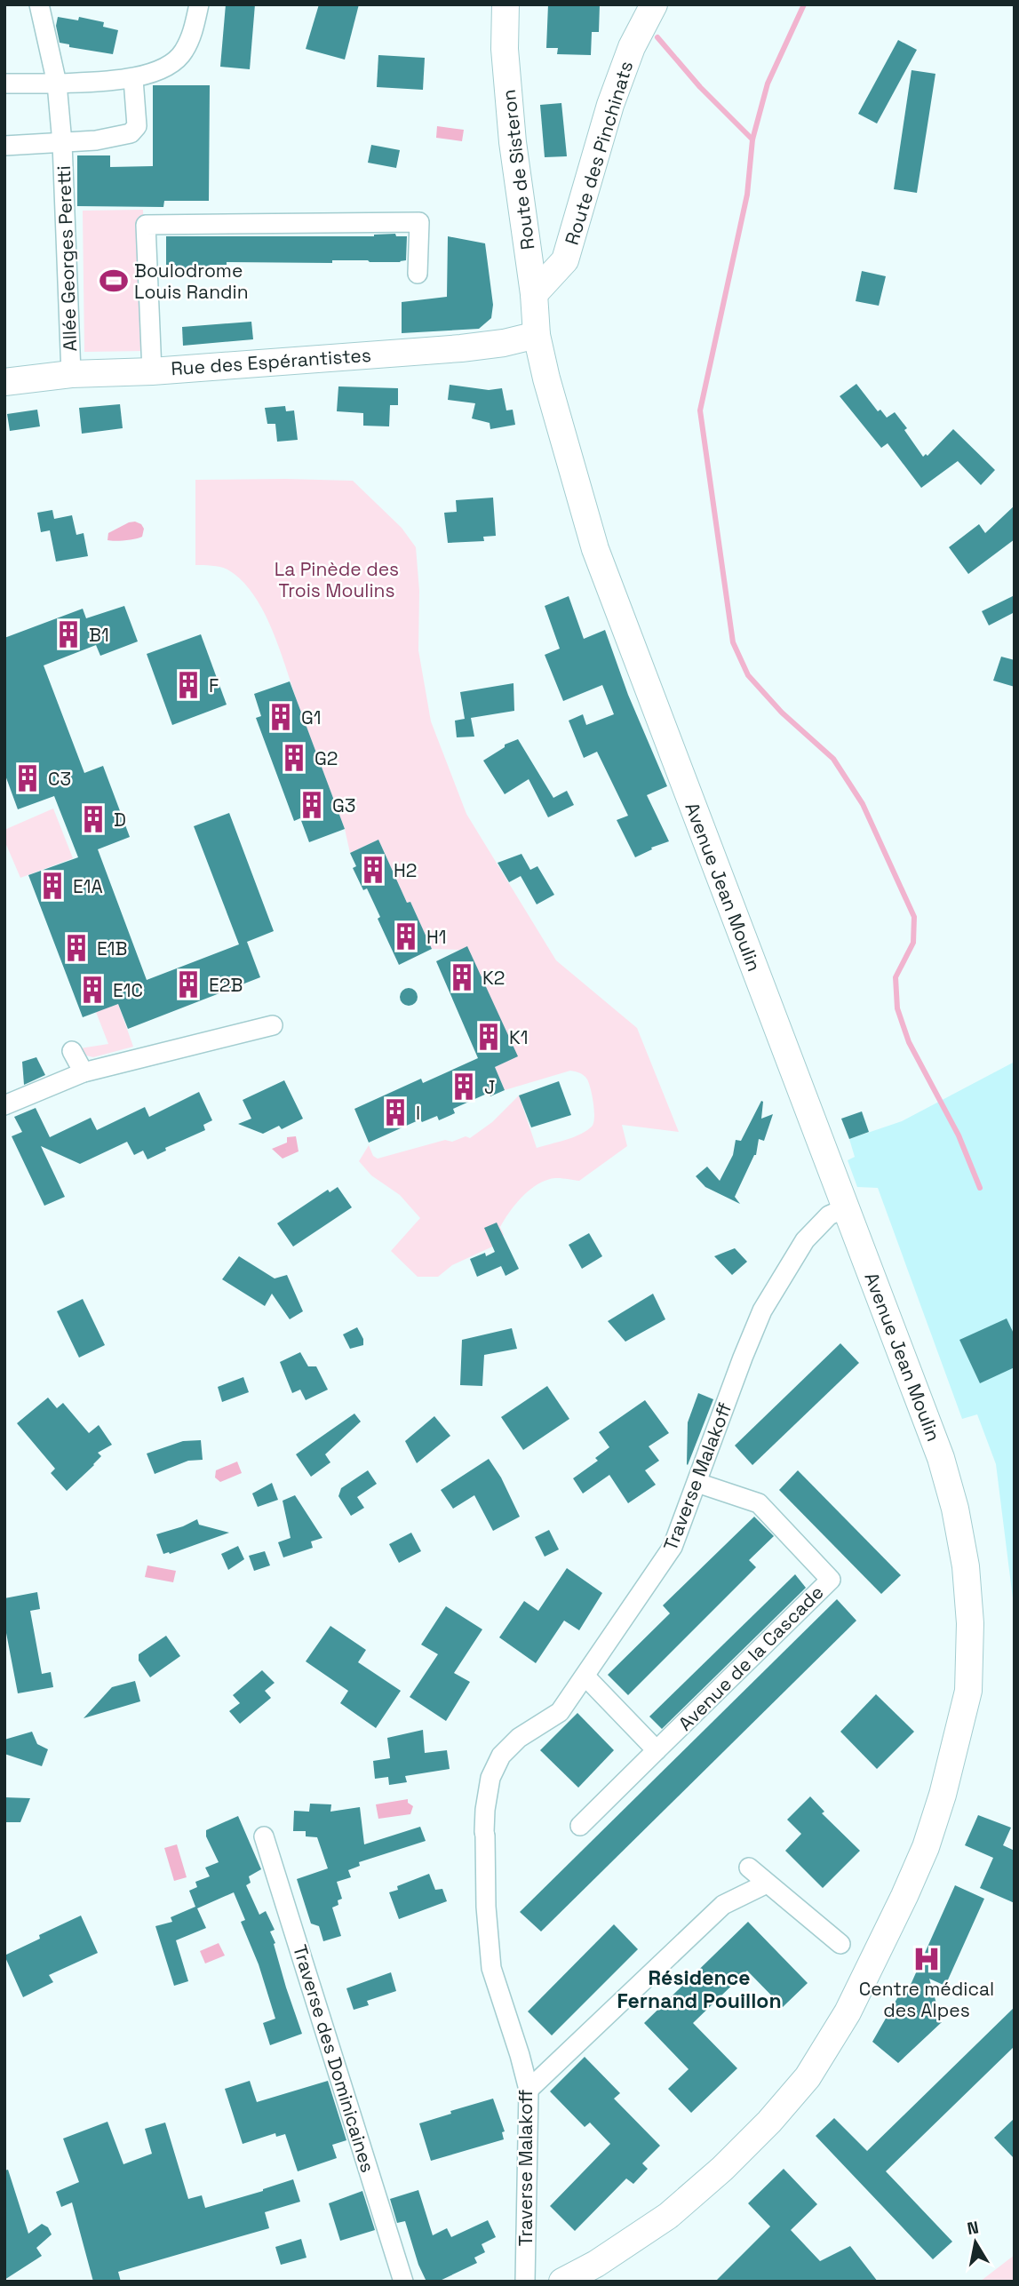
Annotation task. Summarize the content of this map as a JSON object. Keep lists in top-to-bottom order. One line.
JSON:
{"streets":{"main road":["Route des Pinchinats","Route de Sisteron","Rue des Espérantistes","Avenue Jean Moulin"],"street":["Allée Georges Peretti","Traverse Malakoff","Avenue de la Cascade","Traverse des Dominicaines"]},"crossings":[["Route des Pinchinats","Route de Sisteron"],["Route de Sisteron","Rue des Espérantistes"],["Route de Sisteron","Avenue Jean Moulin"],["Allée Georges Peretti","Rue des Espérantistes"],["Rue des Espérantistes","Avenue Jean Moulin"],["Avenue Jean Moulin","Traverse Malakoff"],["Traverse Malakoff","Avenue de la Cascade"]],"districts":["Résidence Fernand Pouillon"],"parks":["La Pinède des Trois Moulins"],"places":{"sports":["Boulodrome Louis Randin"],"building":["B1","F","G1","G2","C3","G3","D","H2","E1A","H1","E1B","K2","E2B","E1C","K1","J","I"],"hospital":["Centre médical des Alpes"]},"north":"top"}
